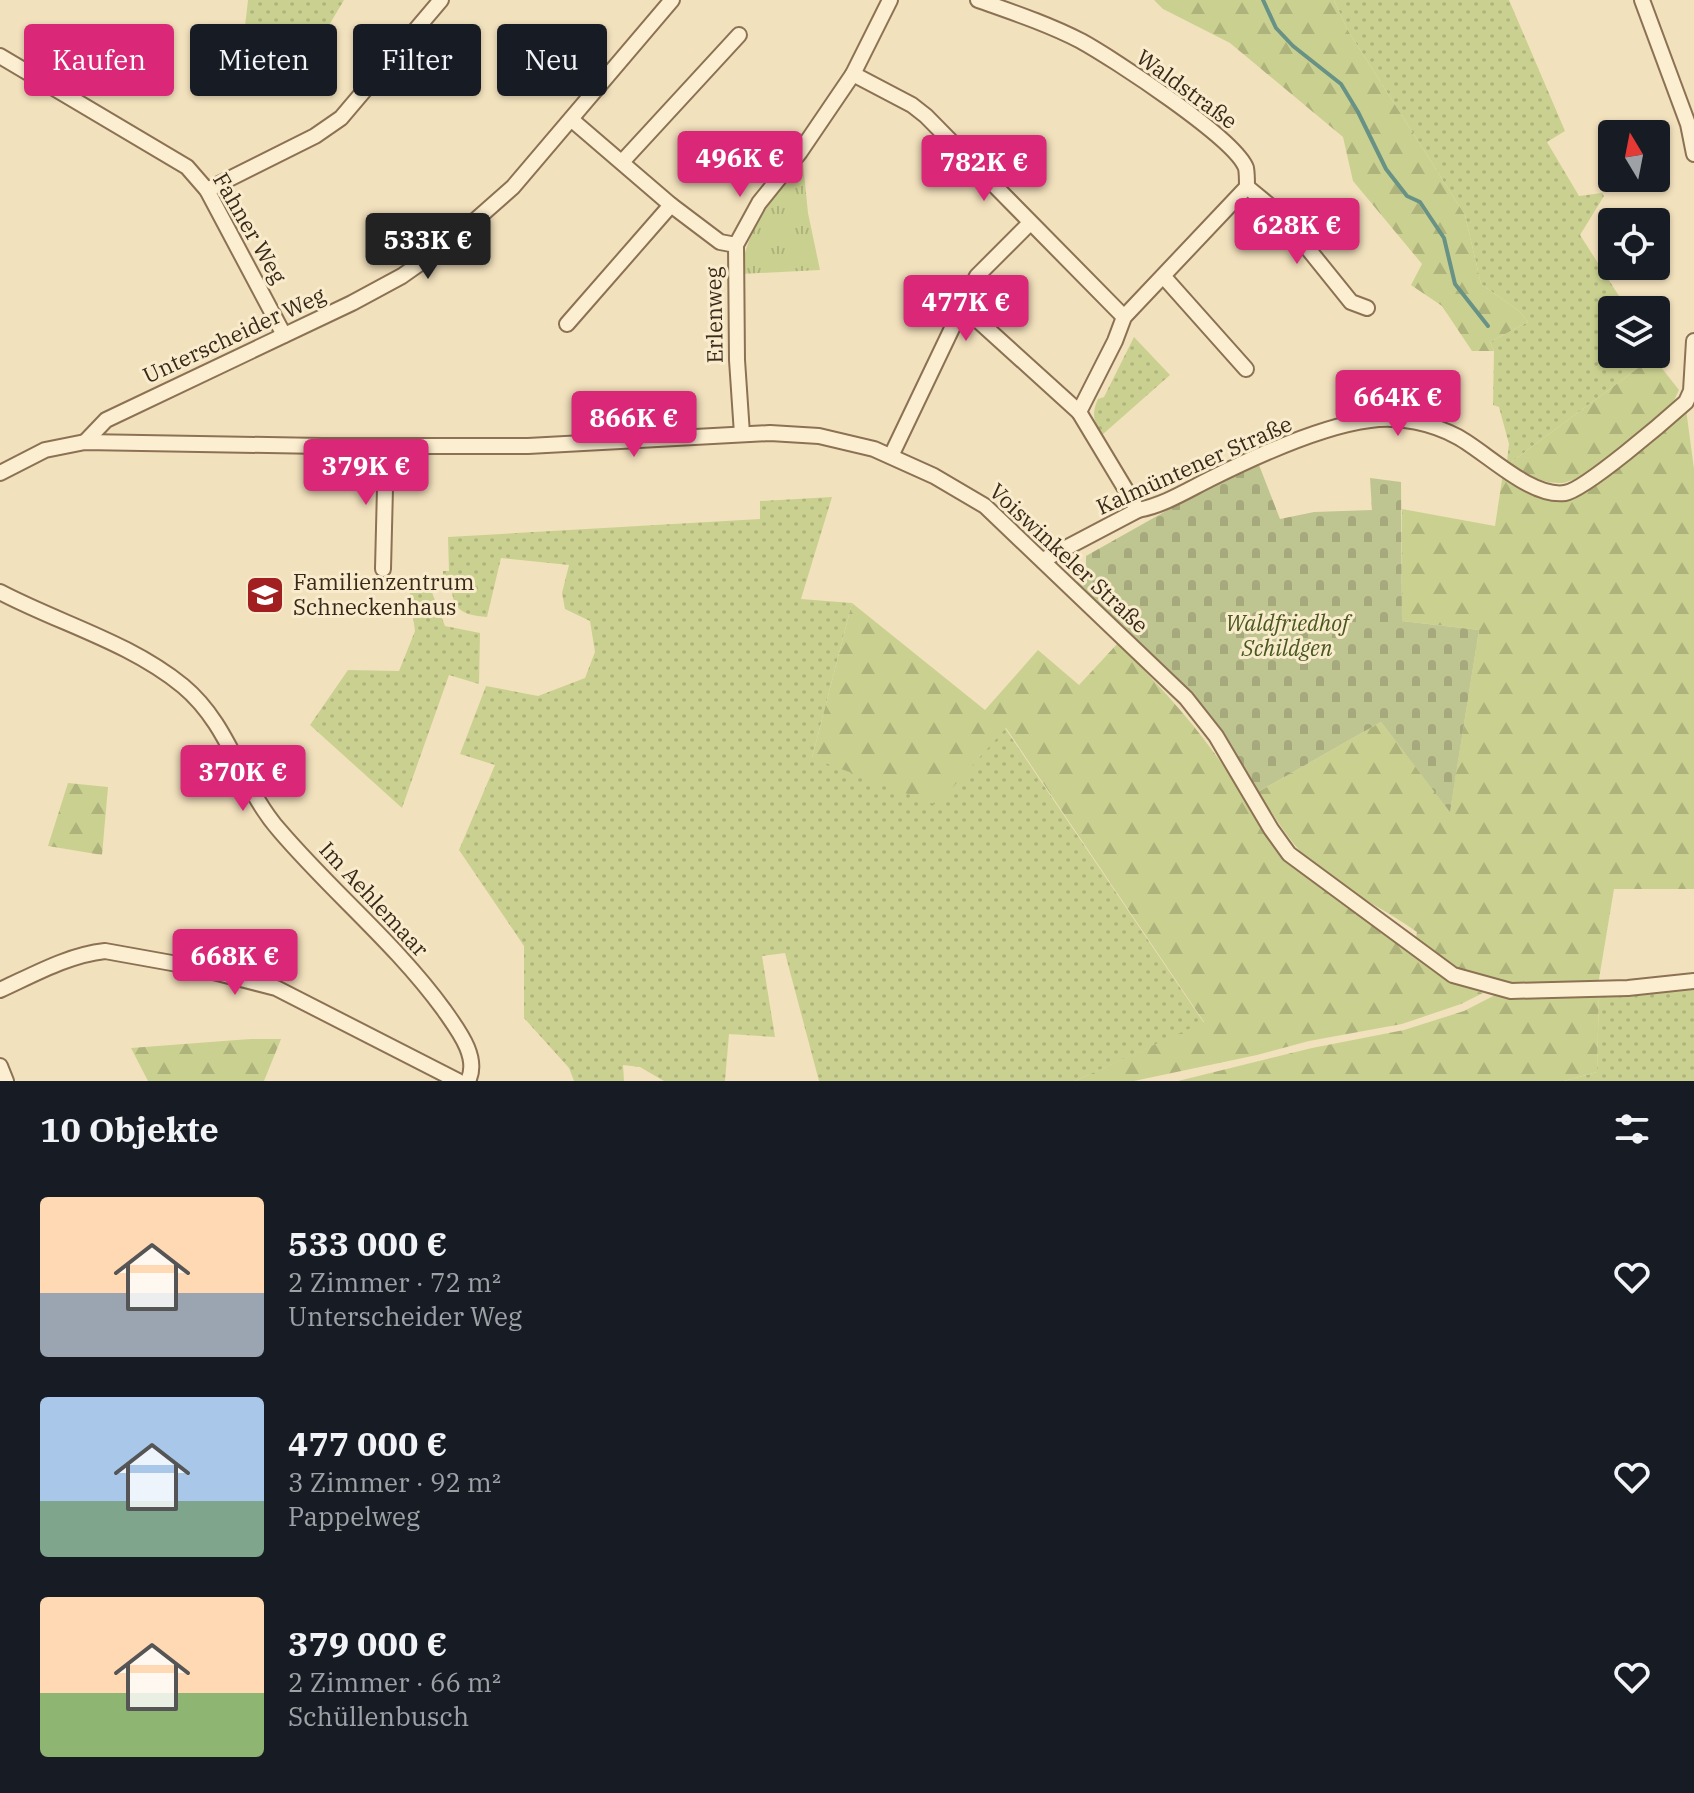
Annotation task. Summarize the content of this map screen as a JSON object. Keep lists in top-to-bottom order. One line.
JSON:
{"streets":{"street":["Waldstraße","Fahner Weg","Erlenweg","Unterscheider Weg","Kalmüntener Straße","Voiswinkeler Straße","Im Aehlemaar"]},"crossings":[["Fahner Weg","Unterscheider Weg"],["Erlenweg","Voiswinkeler Straße"],["Unterscheider Weg","Voiswinkeler Straße"],["Kalmüntener Straße","Voiswinkeler Straße"]],"parks":["Waldfriedhof Schildgen"],"places":{"school or university":["Familienzentrum Schneckenhaus"]},"north":"top","page":{"chip":["Kaufen","Mieten","Filter","Neu"],"price":["496K €","782K €","628K €","533K €","477K €","664K €","866K €","379K €","370K €","668K €"],"heading":"10 Objekte","list":[{"name":"533 000 €","note":"2 Zimmer · 72 m² · Unterscheider Weg"},{"name":"477 000 €","note":"3 Zimmer · 92 m² · Pappelweg"},{"name":"379 000 €","note":"2 Zimmer · 66 m² · Schüllenbusch"}]}}
